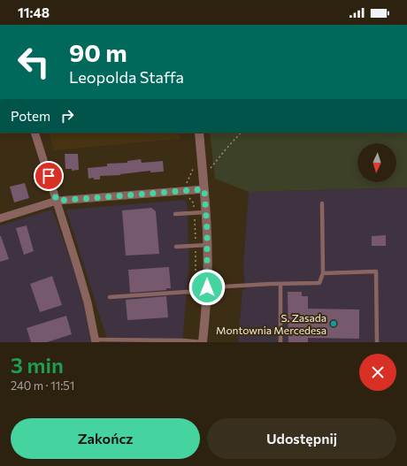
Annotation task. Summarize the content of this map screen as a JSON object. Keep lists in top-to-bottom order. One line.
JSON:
{"places":["S. Zasada Montownia Mercedesa"],"north":"bottom","page":{"status":"11:48","turn":["90 m","Leopolda Staffa"],"then":"Potem","heading":["3 min","240 m · 11:51"],"buttons":["Zakończ","Udostępnij"]}}
